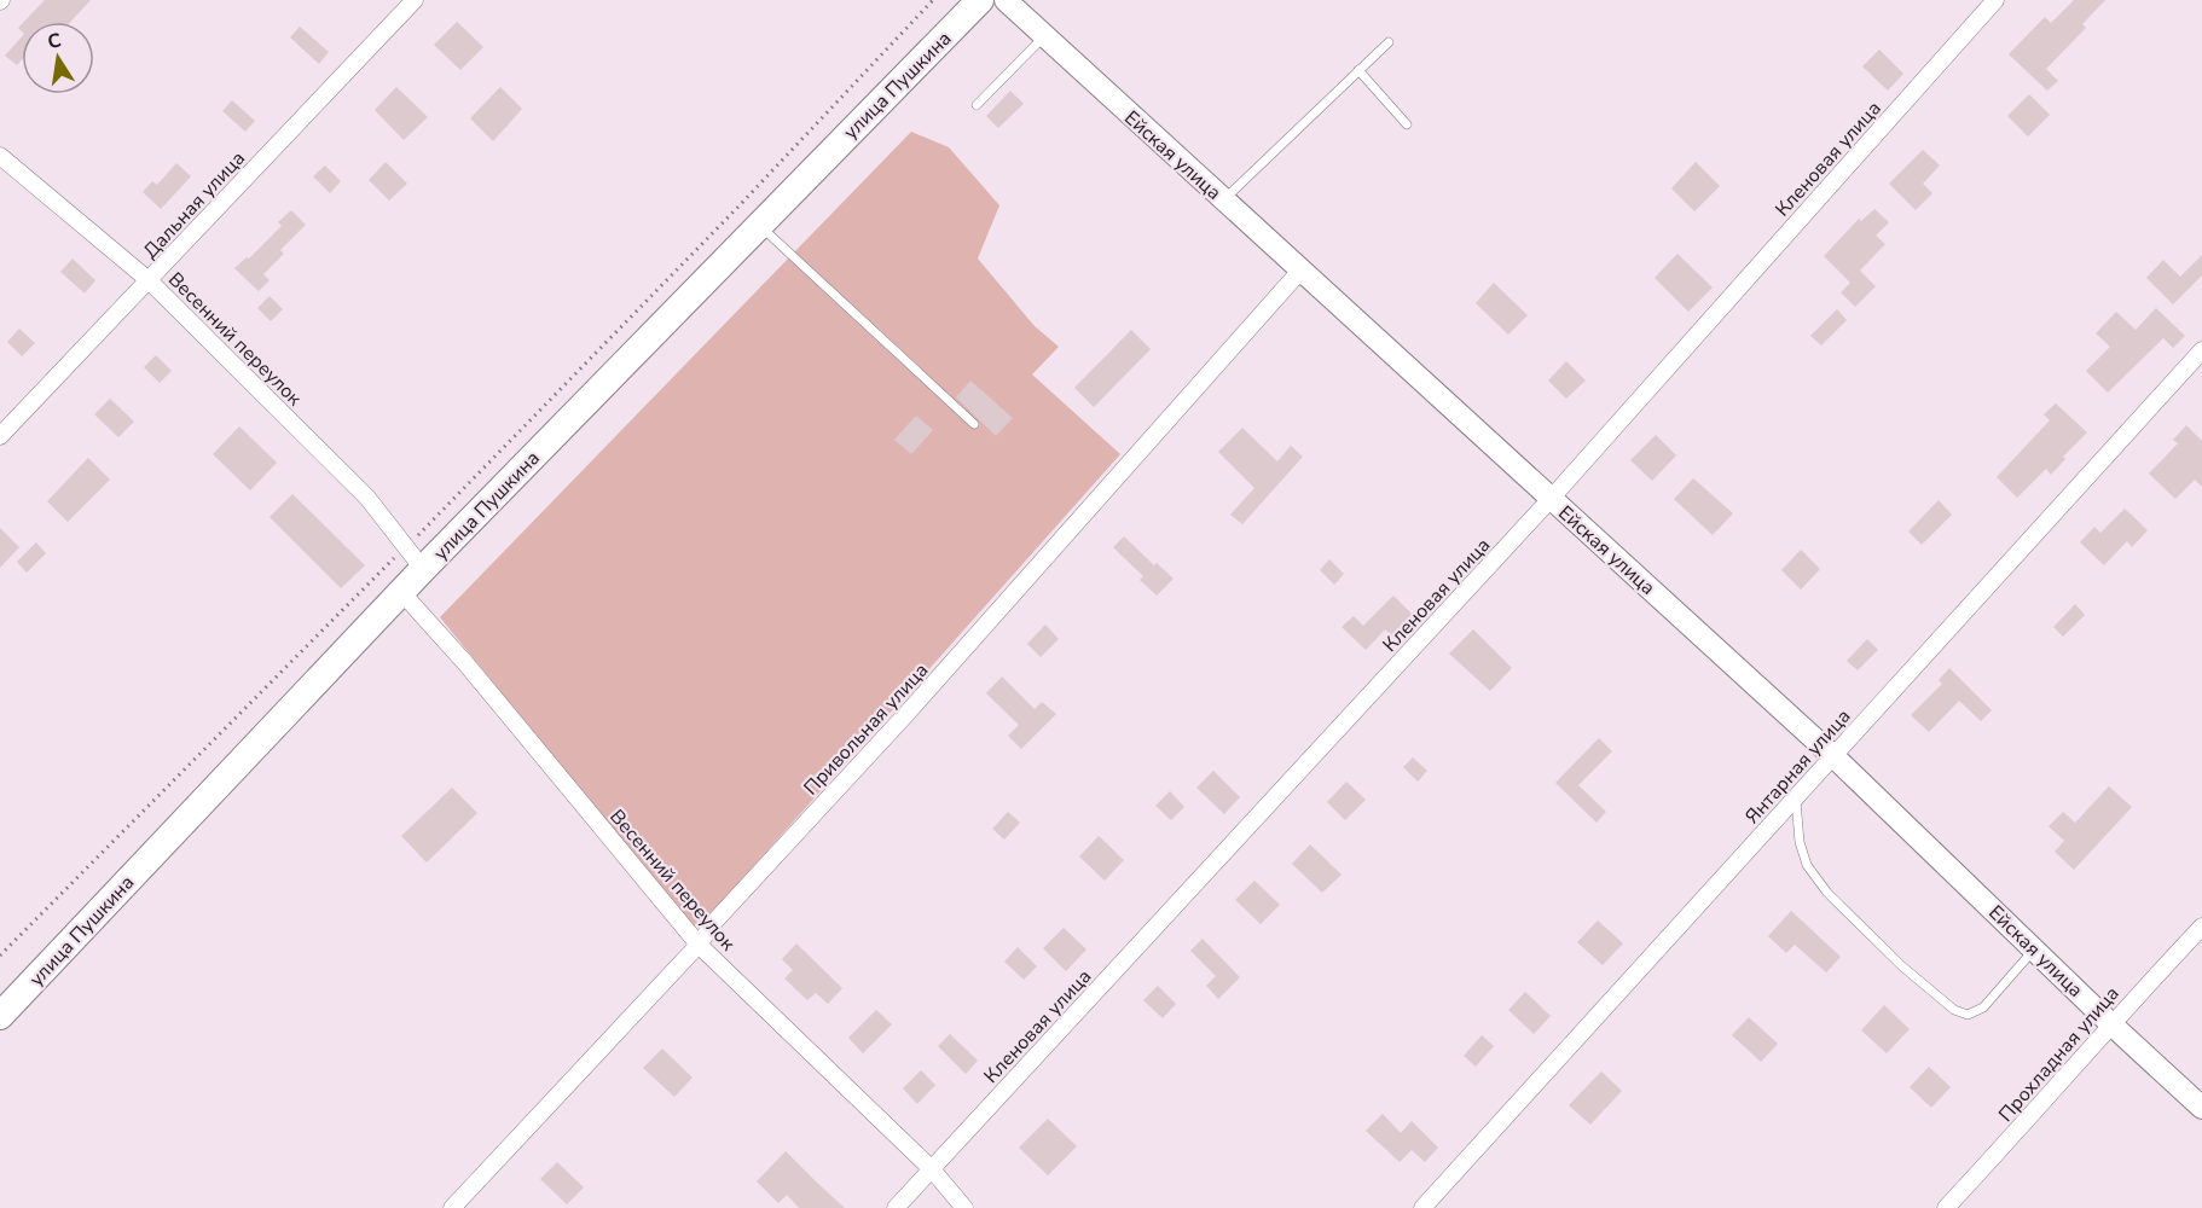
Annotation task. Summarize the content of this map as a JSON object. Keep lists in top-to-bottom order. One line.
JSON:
{"streets":{"main road":["улица Пушкина"],"street":["Ейская улица","Кленовая улица","Дальная улица","Весенний переулок","Привольная улица","Янтарная улица","Прохладная улица"]},"crossings":[["улица Пушкина","Весенний переулок"],["Ейская улица","Кленовая улица"],["Ейская улица","Привольная улица"],["Ейская улица","Янтарная улица"],["Ейская улица","Прохладная улица"],["Кленовая улица","Весенний переулок"],["Дальная улица","Весенний переулок"],["Весенний переулок","Привольная улица"]],"north":"top"}
